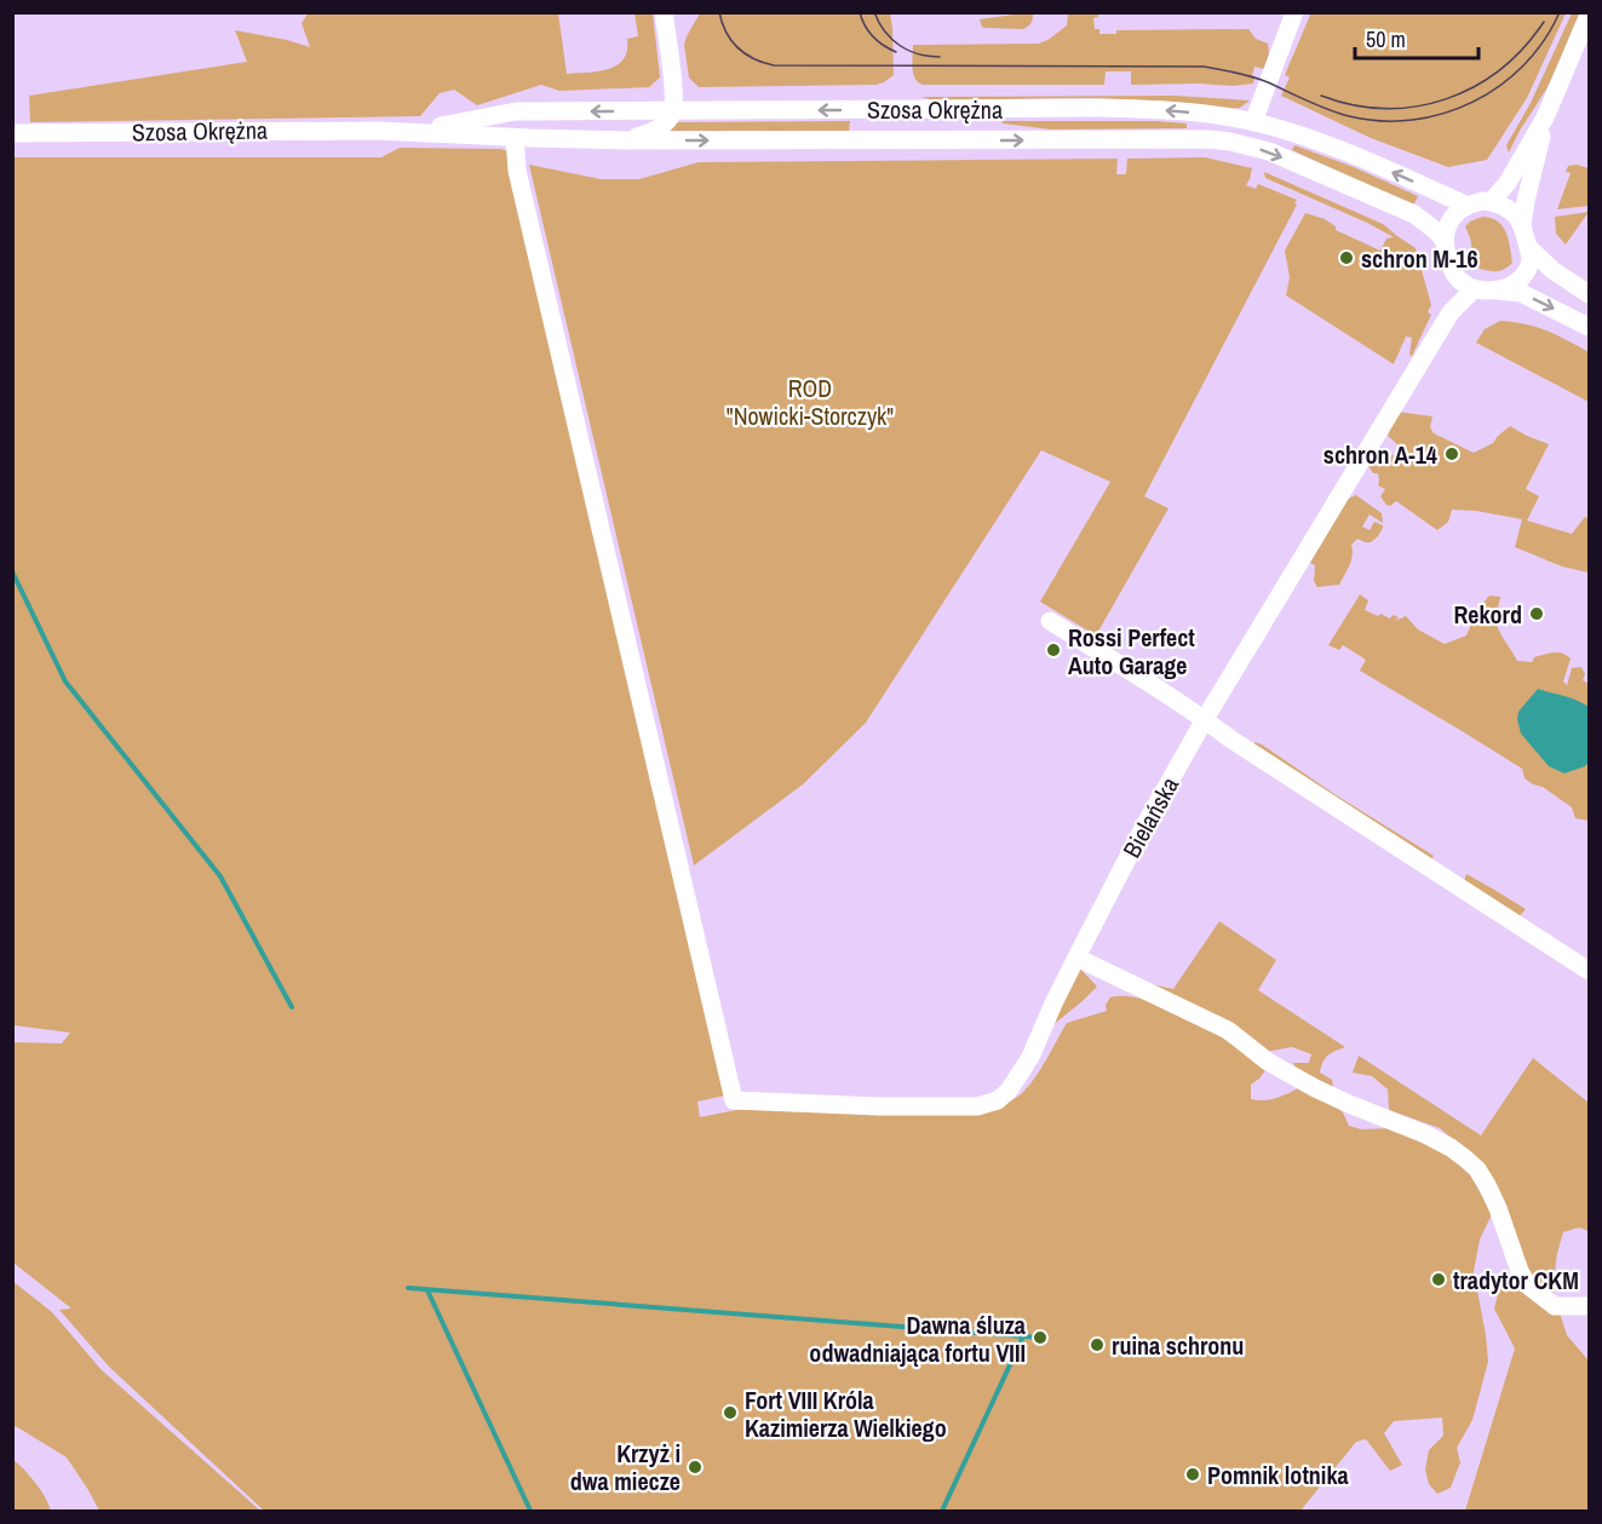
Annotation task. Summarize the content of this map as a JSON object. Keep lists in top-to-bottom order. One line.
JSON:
{"streets":{"street":["Szosa Okrężna","Bielańska"]},"crossings":[["Szosa Okrężna","Bielańska"]],"parks":["ROD \"Nowicki-Storczyk\""],"places":["schron M-16","schron A-14","Rekord","Rossi Perfect Auto Garage","tradytor CKM","Dawna śluza odwadniająca fortu VIII","ruina schronu","Fort VIII Króla Kazimierza Wielkiego","Krzyż i dwa miecze","Pomnik lotnika"],"scale_bar":"50 m"}
